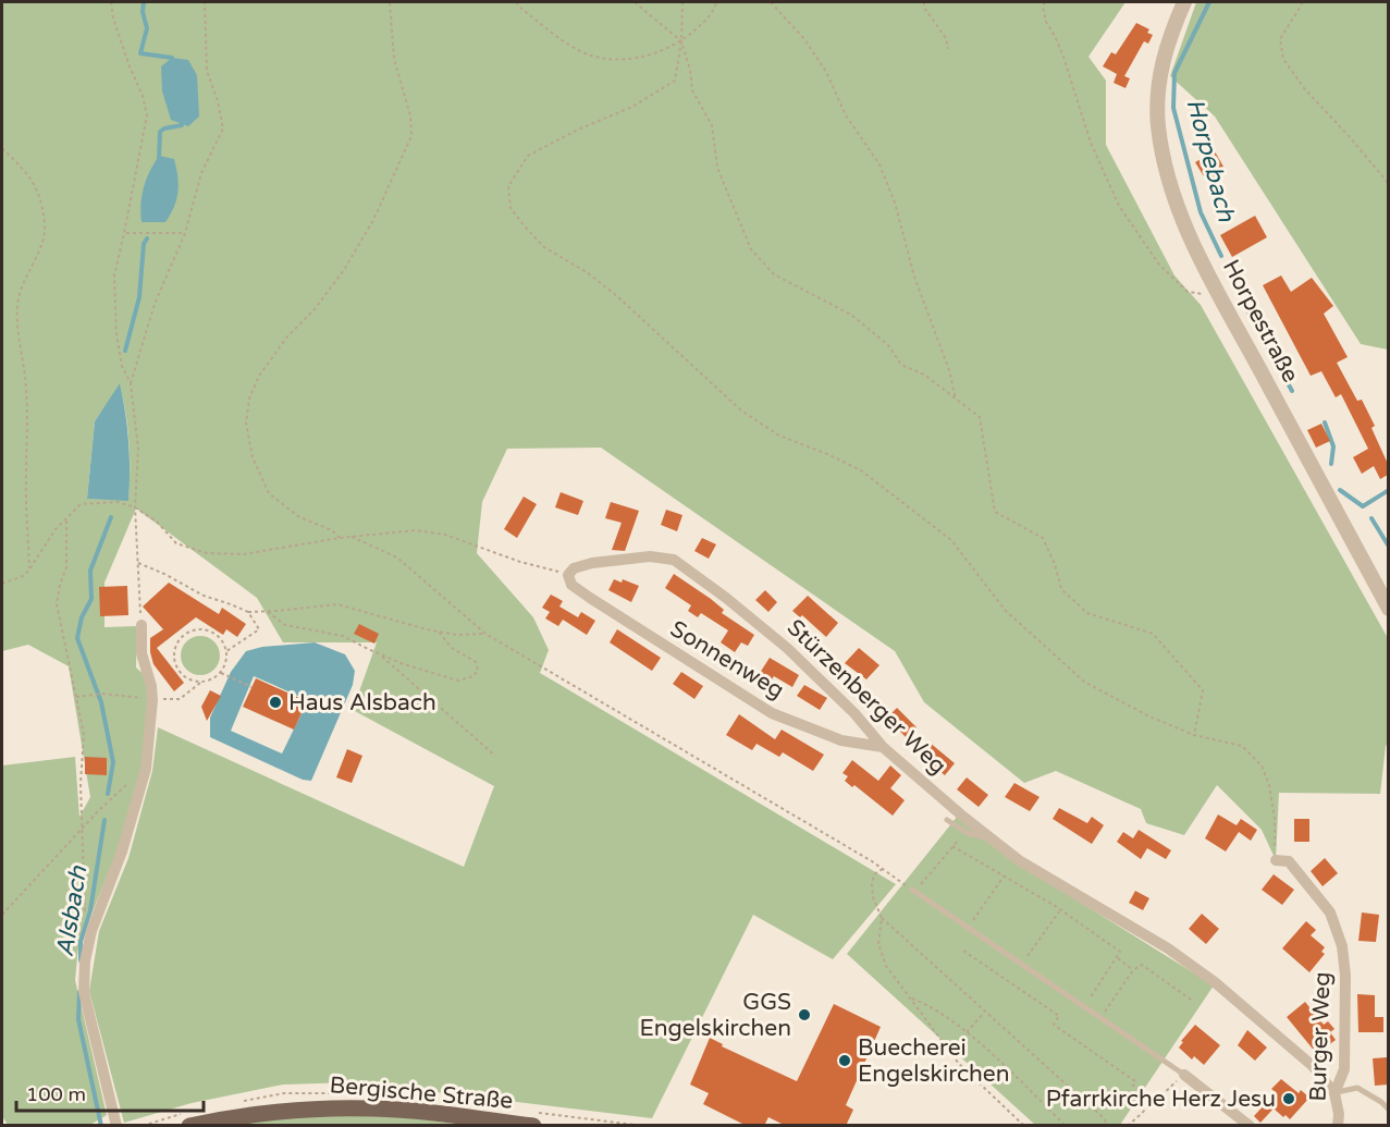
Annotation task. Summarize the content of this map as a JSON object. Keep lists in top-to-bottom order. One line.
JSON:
{"streets":{"main road":["Bergische Straße"],"street":["Horpestraße","Sonnenweg","Stürzenberger Weg","Burger Weg"]},"crossings":[["Sonnenweg","Stürzenberger Weg"],["Stürzenberger Weg","Burger Weg"]],"water":["Horpebach","Alsbach"],"places":["Haus Alsbach","GGS Engelskirchen","Buecherei Engelskirchen","Pfarrkirche Herz Jesu"],"scale_bar":"100 m"}
